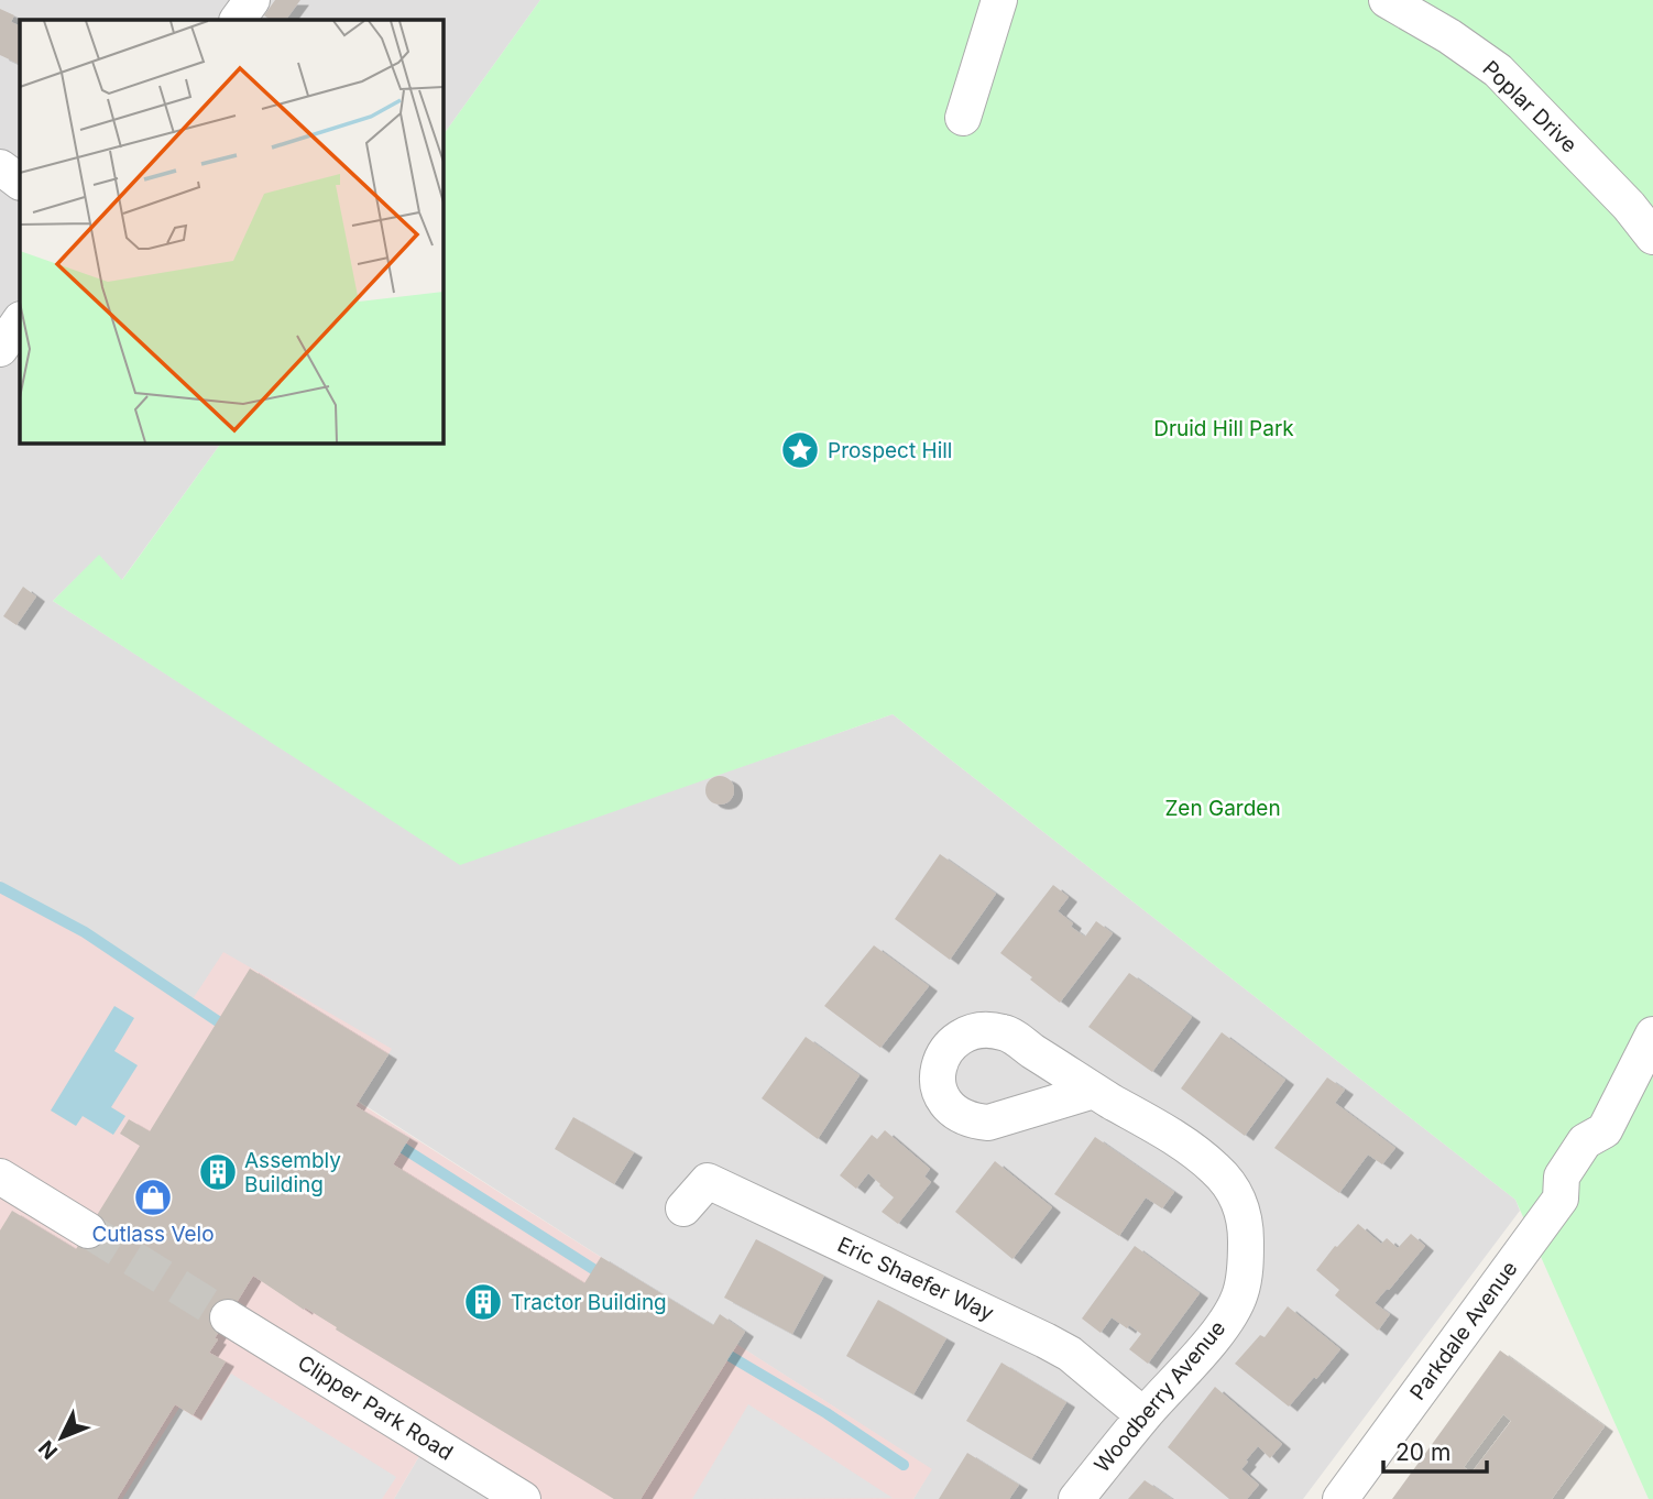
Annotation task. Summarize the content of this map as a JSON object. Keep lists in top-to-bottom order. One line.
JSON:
{"streets":{"street":["Poplar Drive","Eric Shaefer Way","Parkdale Avenue","Woodberry Avenue","Clipper Park Road"]},"crossings":[["Eric Shaefer Way","Woodberry Avenue"]],"parks":["Druid Hill Park","Zen Garden"],"places":{"place":["Prospect Hill"],"building":["Assembly Building","Tractor Building"],"shop":["Cutlass Velo"]},"scale_bar":"20 m","north":"bottom left"}
